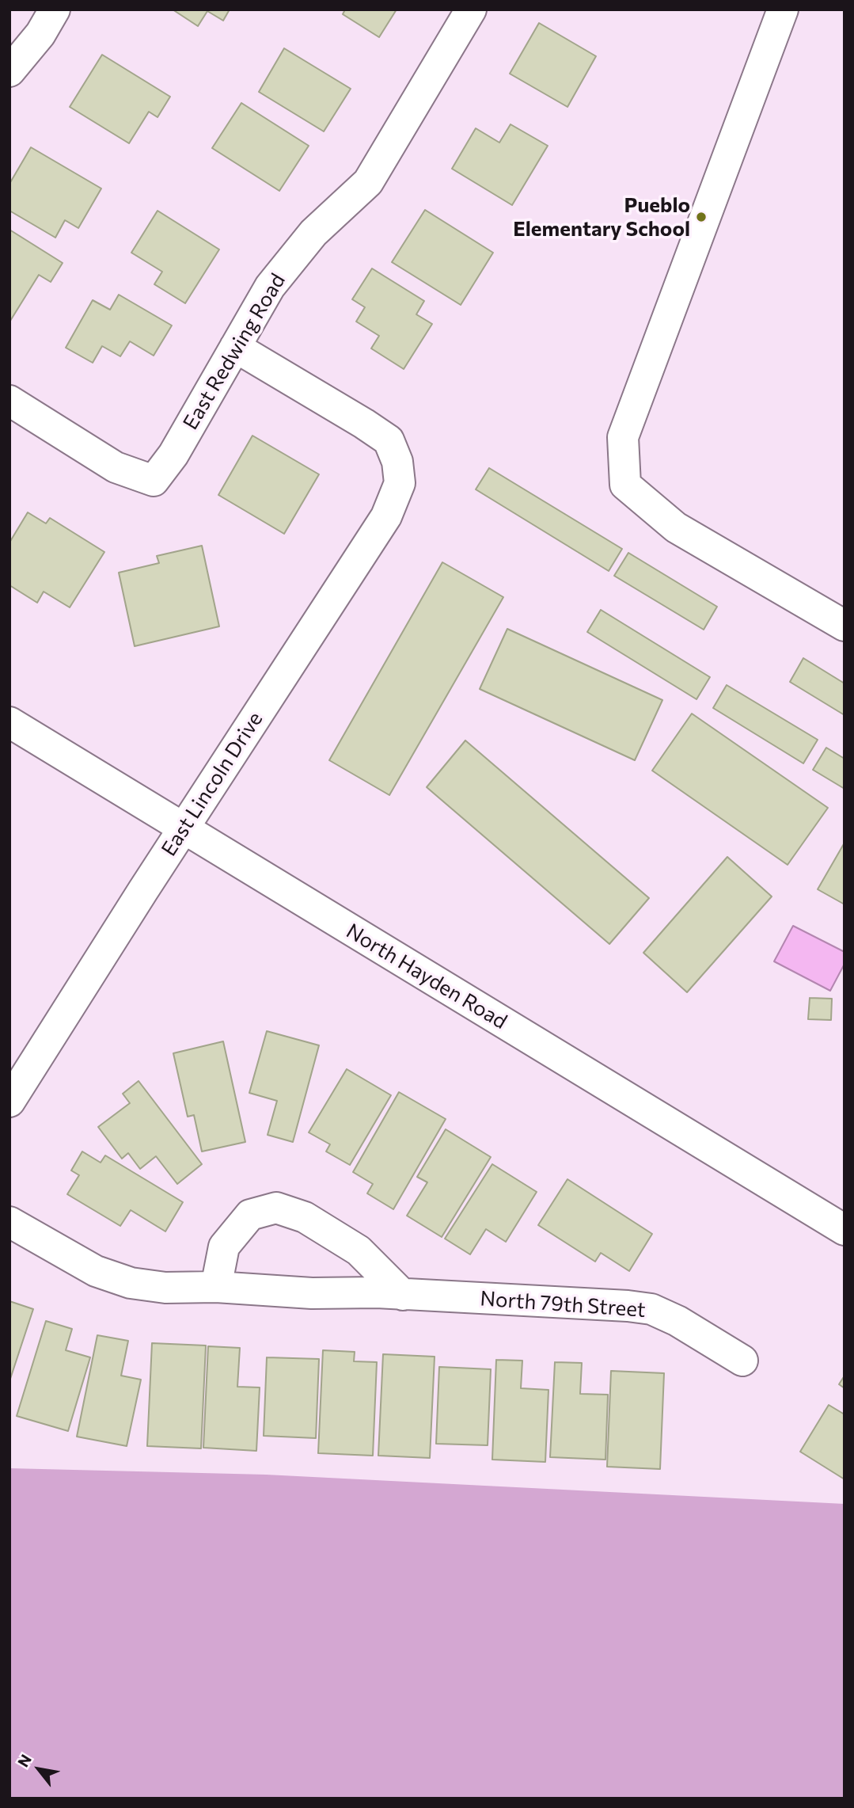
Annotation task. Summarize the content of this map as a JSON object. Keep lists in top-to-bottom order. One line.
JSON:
{"streets":{"street":["East Redwing Road","East Lincoln Drive","North Hayden Road","North 79th Street"]},"crossings":[["East Redwing Road","East Lincoln Drive"],["East Lincoln Drive","North Hayden Road"]],"places":["Pueblo Elementary School"],"north":"top left"}
